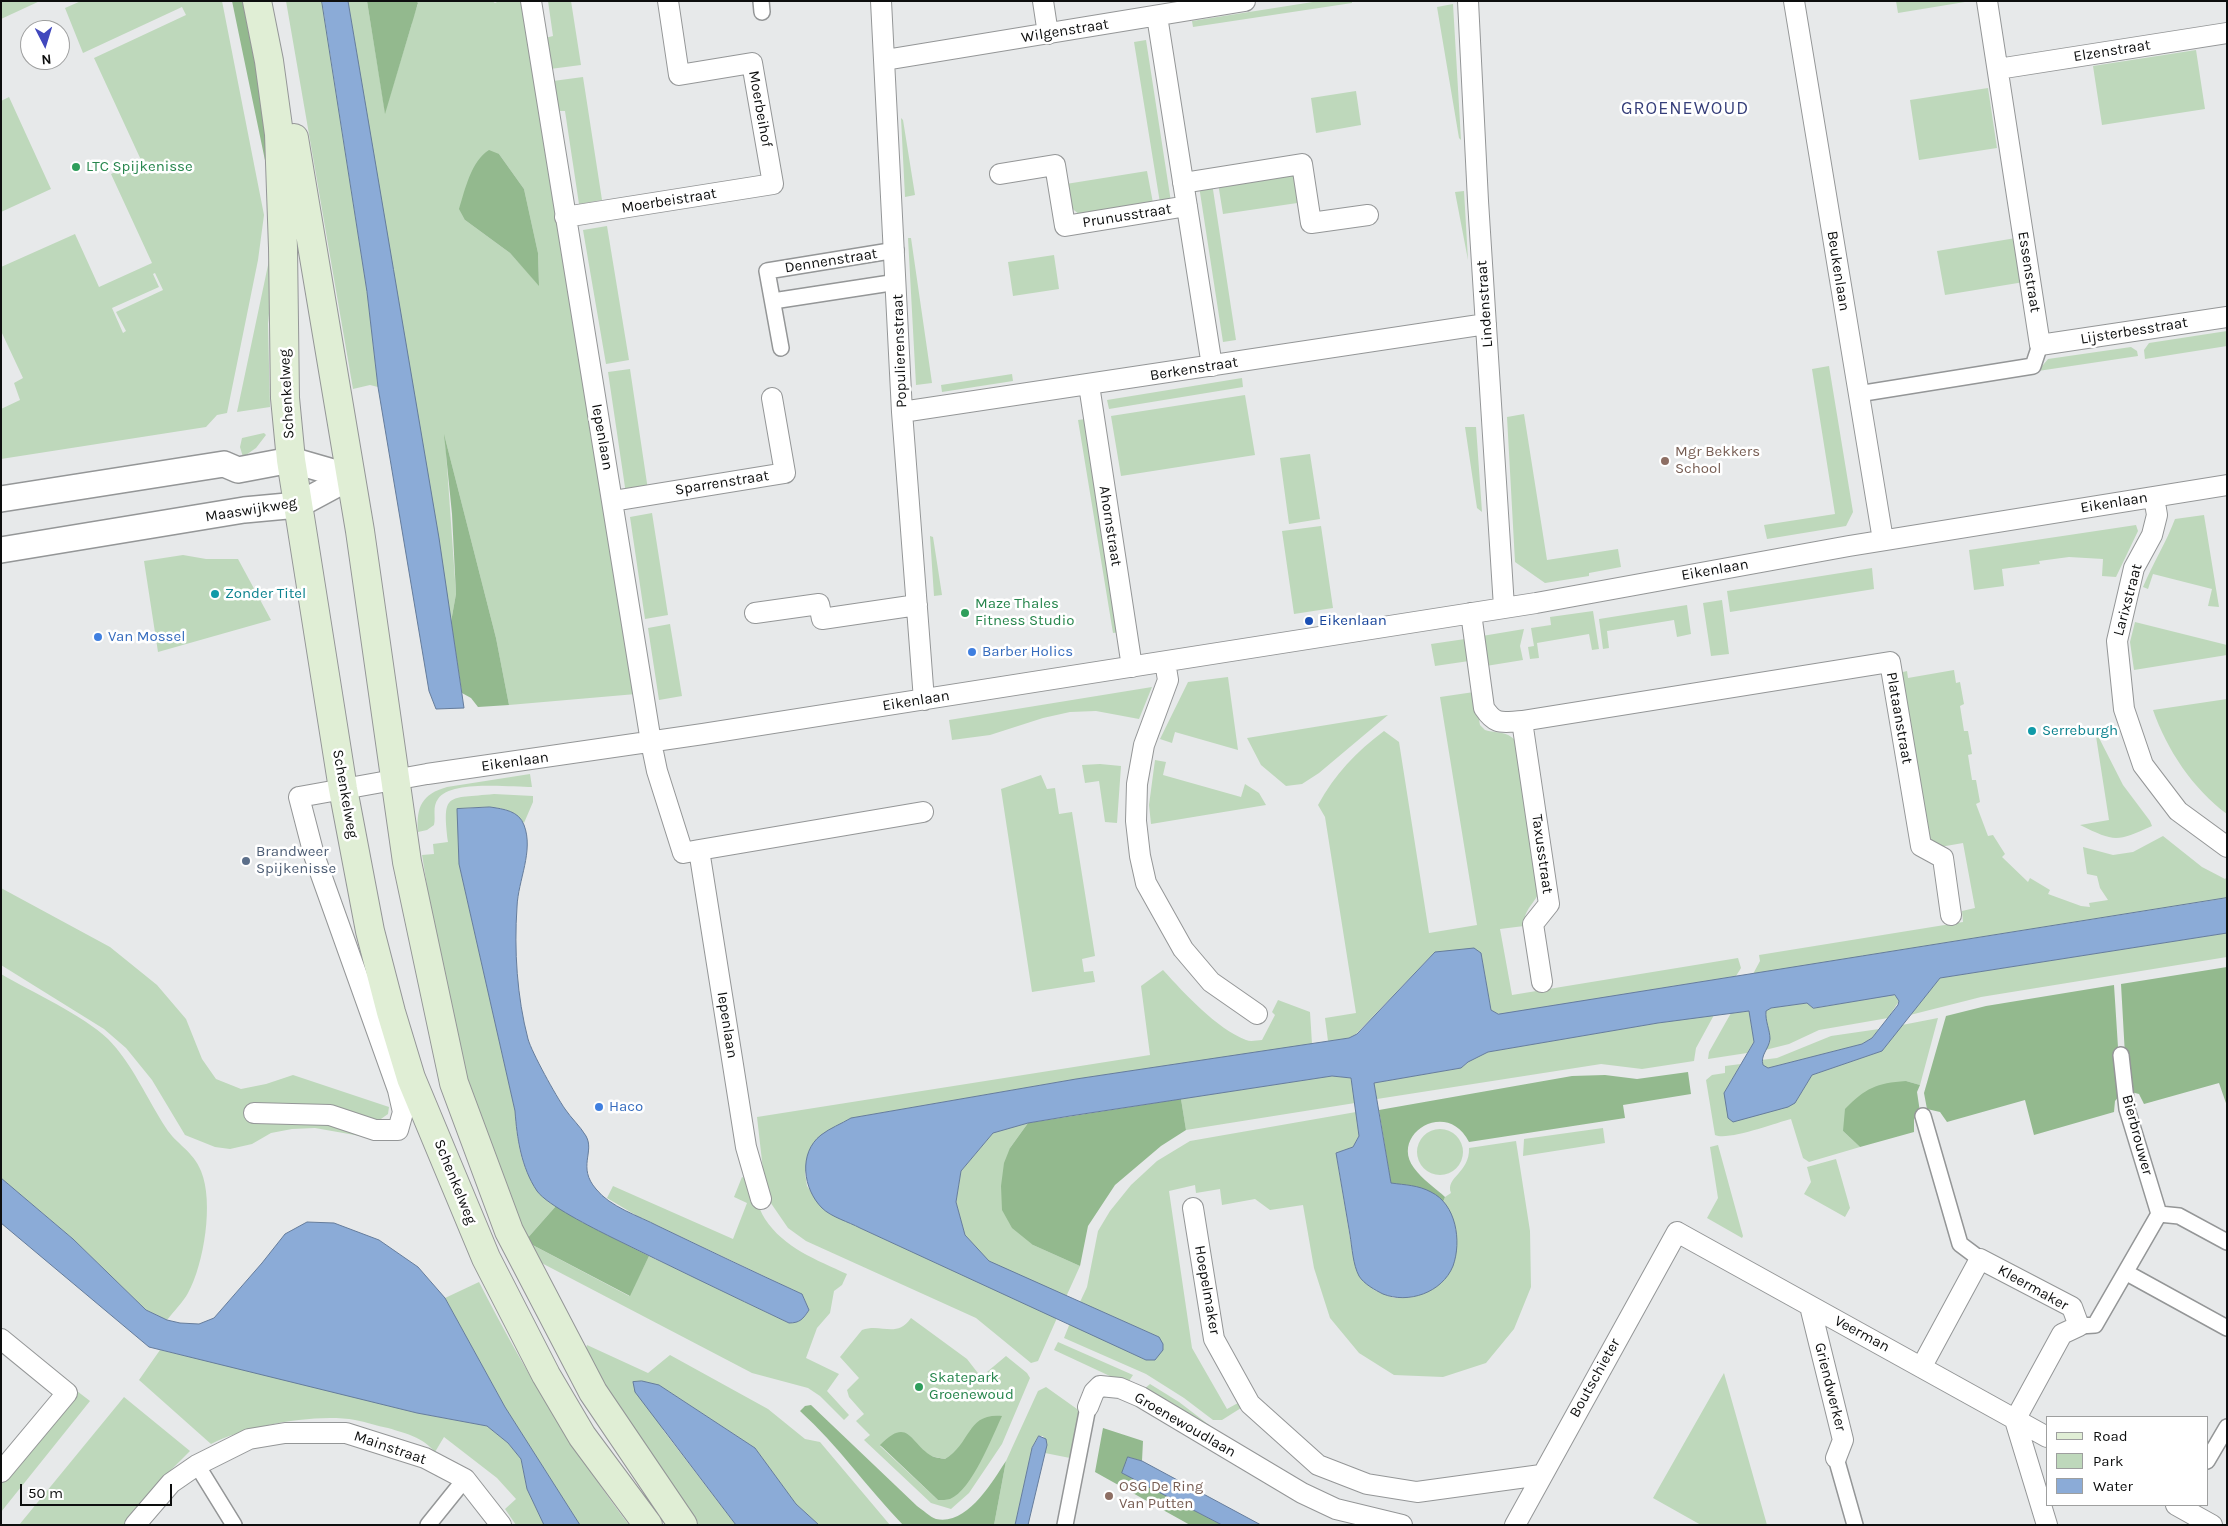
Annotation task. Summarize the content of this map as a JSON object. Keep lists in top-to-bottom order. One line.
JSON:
{"streets":{"main road":["Schenkelweg"],"street":["Wilgenstraat","Elzenstraat","Moerbeihof","Moerbeistraat","Prunusstraat","Dennenstraat","Beukenlaan","Essenstraat","Lindenstraat","Lijsterbesstraat","Populierenstraat","Berkenstraat","Iepenlaan","Sparrenstraat","Eikenlaan","Maaswijkweg","Ahornstraat","Larixstraat","Plataanstraat","Taxusstraat","Bierbrouwer","Kleermaker","Hoepelmaker","Veerman","Boutschieter","Griendwerker","Groenewoudlaan","Mainstraat"]},"crossings":[["Wilgenstraat","Prunusstraat"],["Wilgenstraat","Populierenstraat"],["Elzenstraat","Essenstraat"],["Moerbeihof","Moerbeistraat"],["Moerbeistraat","Iepenlaan"],["Prunusstraat","Berkenstraat"],["Dennenstraat","Populierenstraat"],["Beukenlaan","Eikenlaan"],["Essenstraat","Lijsterbesstraat"],["Lindenstraat","Berkenstraat"],["Lindenstraat","Eikenlaan"],["Populierenstraat","Berkenstraat"],["Populierenstraat","Eikenlaan"],["Berkenstraat","Ahornstraat"],["Schenkelweg","Eikenlaan"],["Schenkelweg","Maaswijkweg"],["Iepenlaan","Sparrenstraat"],["Iepenlaan","Eikenlaan"],["Eikenlaan","Ahornstraat"],["Eikenlaan","Larixstraat"],["Plataanstraat","Taxusstraat"],["Kleermaker","Veerman"],["Hoepelmaker","Boutschieter"],["Veerman","Boutschieter"],["Veerman","Griendwerker"]],"districts":["GROENEWOUD"],"places":["LTC Spijkenisse","Mgr Bekkers School","Zonder Titel","Maze Thales Fitness Studio","Eikenlaan","Van Mossel","Barber Holics","Serreburgh","Brandweer Spijkenisse","Haco","Skatepark Groenewoud","OSG De Ring Van Putten"],"legend":["Road","Park","Water"],"scale_bar":"50 m","north":"bottom"}
